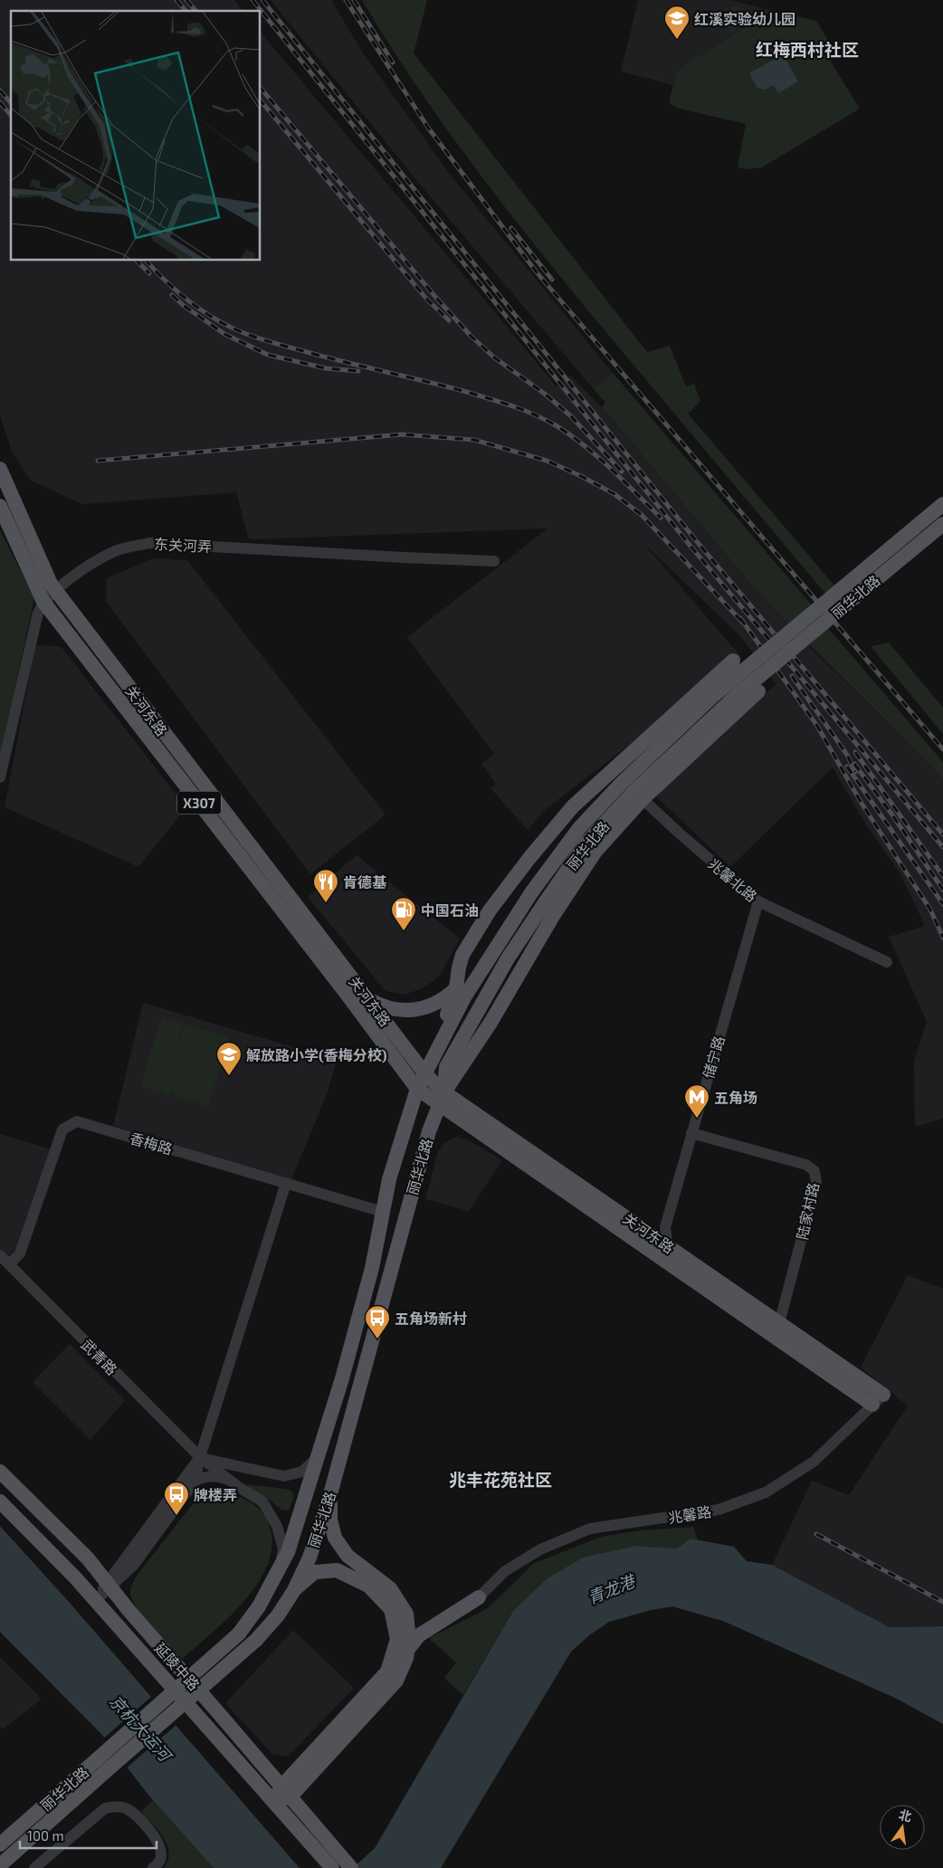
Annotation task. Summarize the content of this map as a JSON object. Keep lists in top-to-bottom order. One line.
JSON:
{"streets":{"main road":["丽华北路","关河东路","X307","延陵中路"],"street":["东关河弄","兆馨北路","储宁路","香梅路","陆家村路","武青路","兆馨路"]},"crossings":[["东关河弄","关河东路"],["丽华北路","关河东路"],["丽华北路","香梅路"],["丽华北路","武青路"],["关河东路","储宁路"],["关河东路","陆家村路"],["关河东路","兆馨路"],["兆馨北路","储宁路"],["储宁路","陆家村路"],["香梅路","武青路"]],"districts":["红梅西村社区","兆丰花苑社区"],"water":["青龙港","京杭大运河"],"places":{"school or university":["红溪实验幼儿园","解放路小学(香梅分校)"],"restaurant":["肯德基"],"fuel station":["中国石油"],"metro station":["五角场"],"bus stop":["五角场新村","牌楼弄"]},"scale_bar":"100 m","north":"top"}
